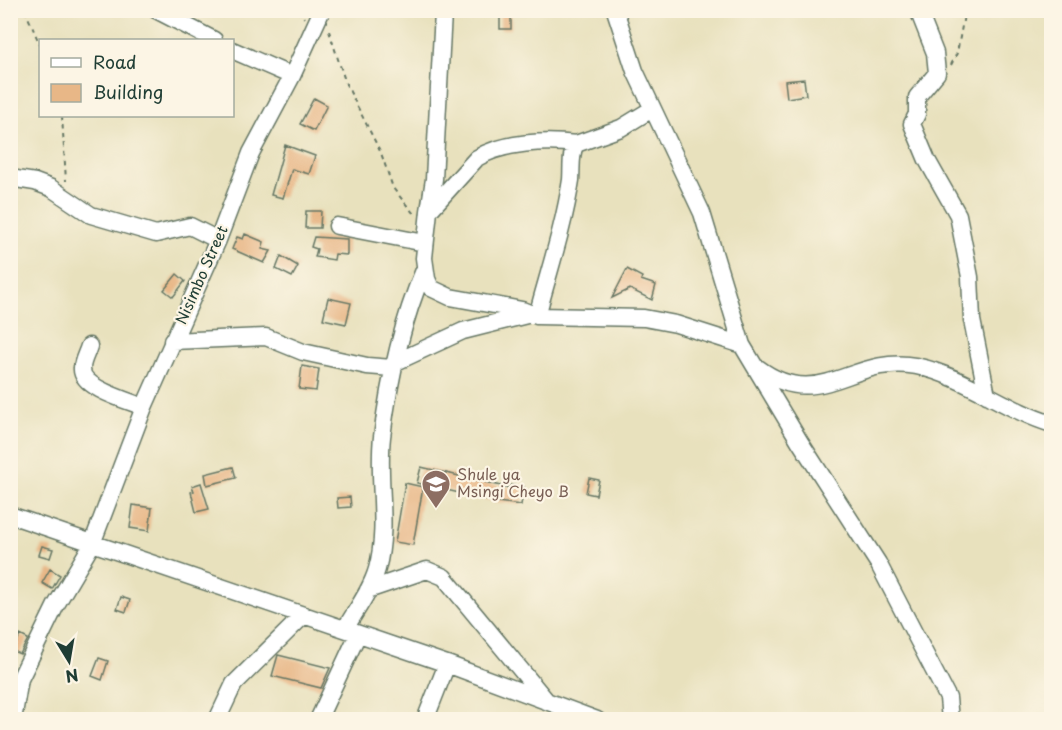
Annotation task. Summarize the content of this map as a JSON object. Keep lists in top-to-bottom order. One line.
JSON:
{"streets":{"street":["Nisimbo Street"]},"places":{"school or university":["Shule ya Msingi Cheyo B"]},"legend":["Road","Building"],"north":"bottom"}
